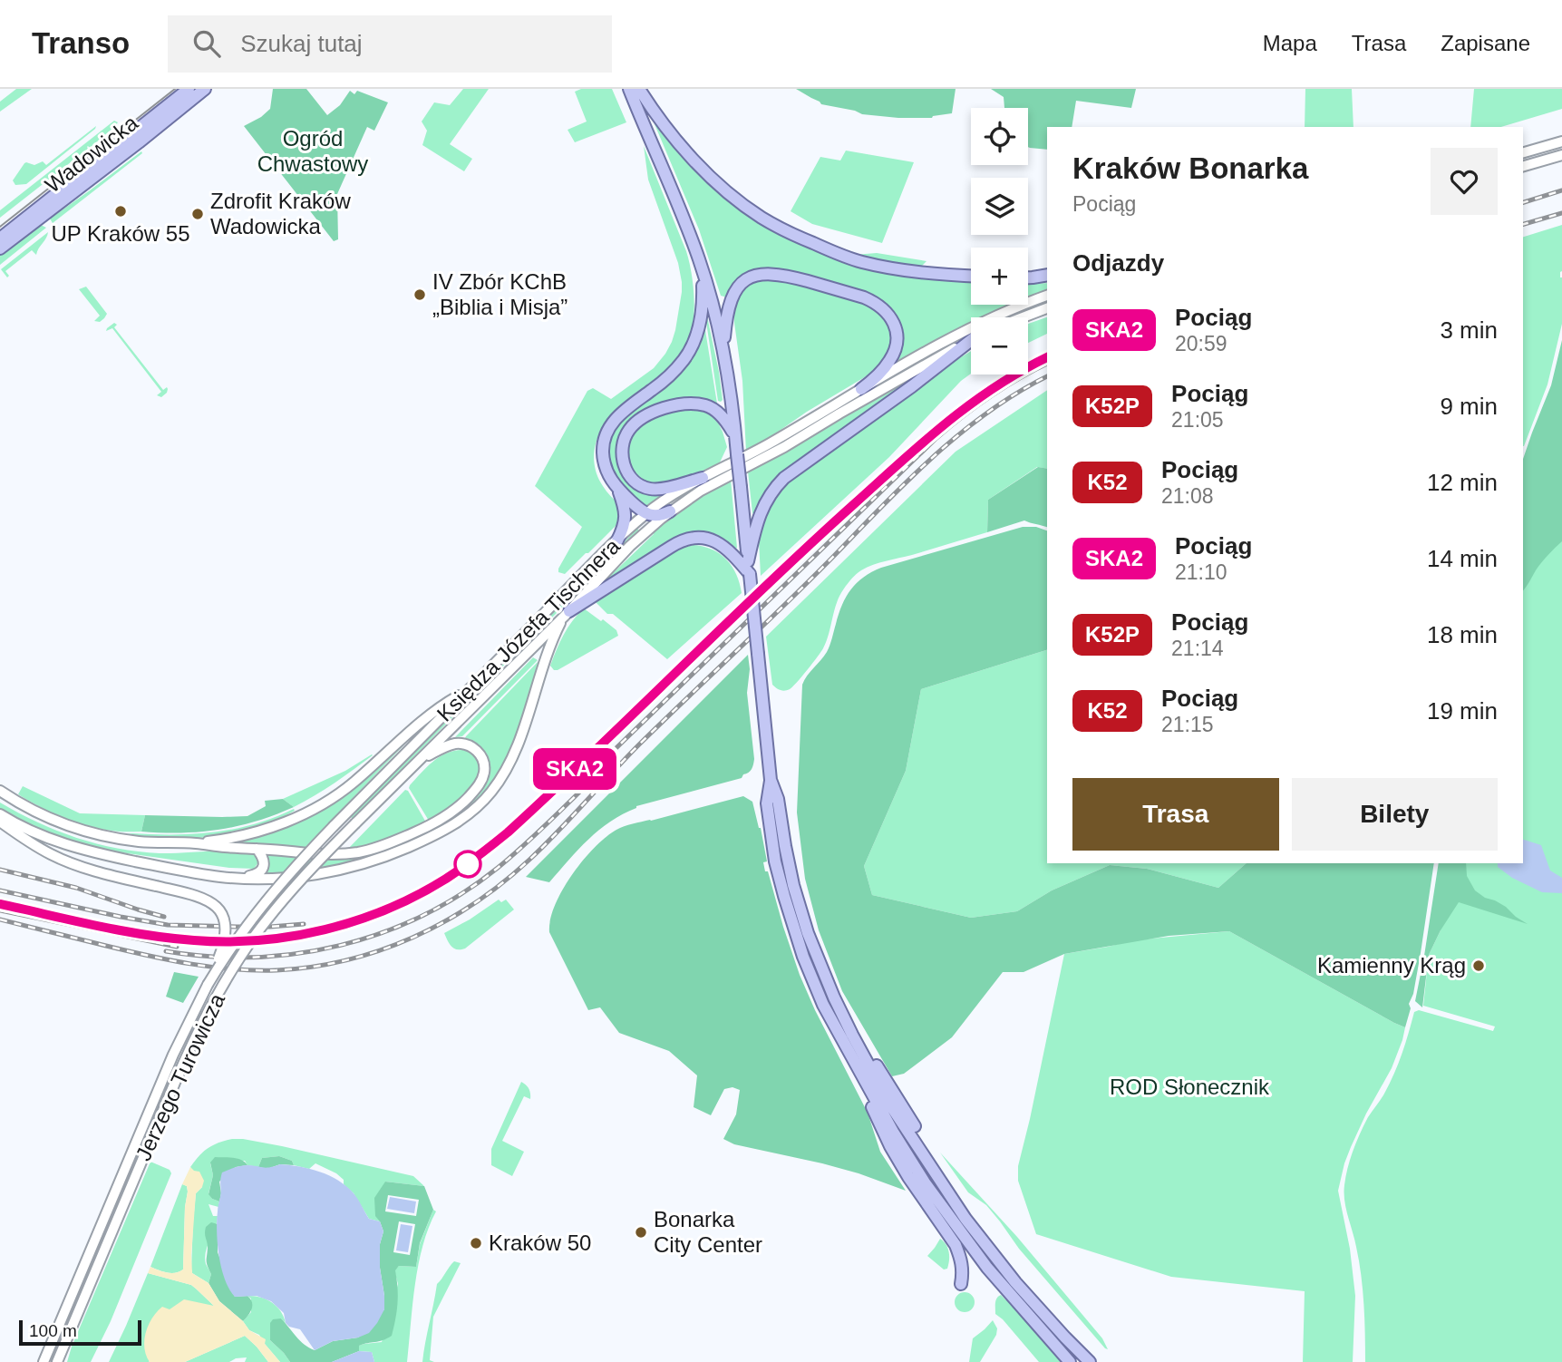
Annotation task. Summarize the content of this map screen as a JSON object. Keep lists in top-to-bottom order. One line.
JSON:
{"streets":{"main road":["Wadowicka","Księdza Józefa Tischnera","Jerzego Turowicza"]},"crossings":[["Księdza Józefa Tischnera","Jerzego Turowicza"]],"parks":["Ogród Chwastowy","ROD Słonecznik"],"places":["UP Kraków 55","Zdrofit Kraków Wadowicka","IV Zbór KChB „Biblia i Misja”","Kamienny Krąg","Bonarka City Center","Kraków 50"],"scale_bar":"100 m","page":{"header":"Transo","search":"Szukaj tutaj","nav":["Mapa","Trasa","Zapisane"],"on_map":"SKA2","map_buttons":["+","−"],"heading":[["Kraków Bonarka","Pociąg"],"Odjazdy"],"list":[{"mark":"SKA2","name":"Pociąg","note":"20:59","value":"3 min"},{"mark":"K52P","name":"Pociąg","note":"21:05","value":"9 min"},{"mark":"K52","name":"Pociąg","note":"21:08","value":"12 min"},{"mark":"SKA2","name":"Pociąg","note":"21:10","value":"14 min"},{"mark":"K52P","name":"Pociąg","note":"21:14","value":"18 min"},{"mark":"K52","name":"Pociąg","note":"21:15","value":"19 min"}],"buttons":["Trasa","Bilety"],"scale":"100 m"}}
